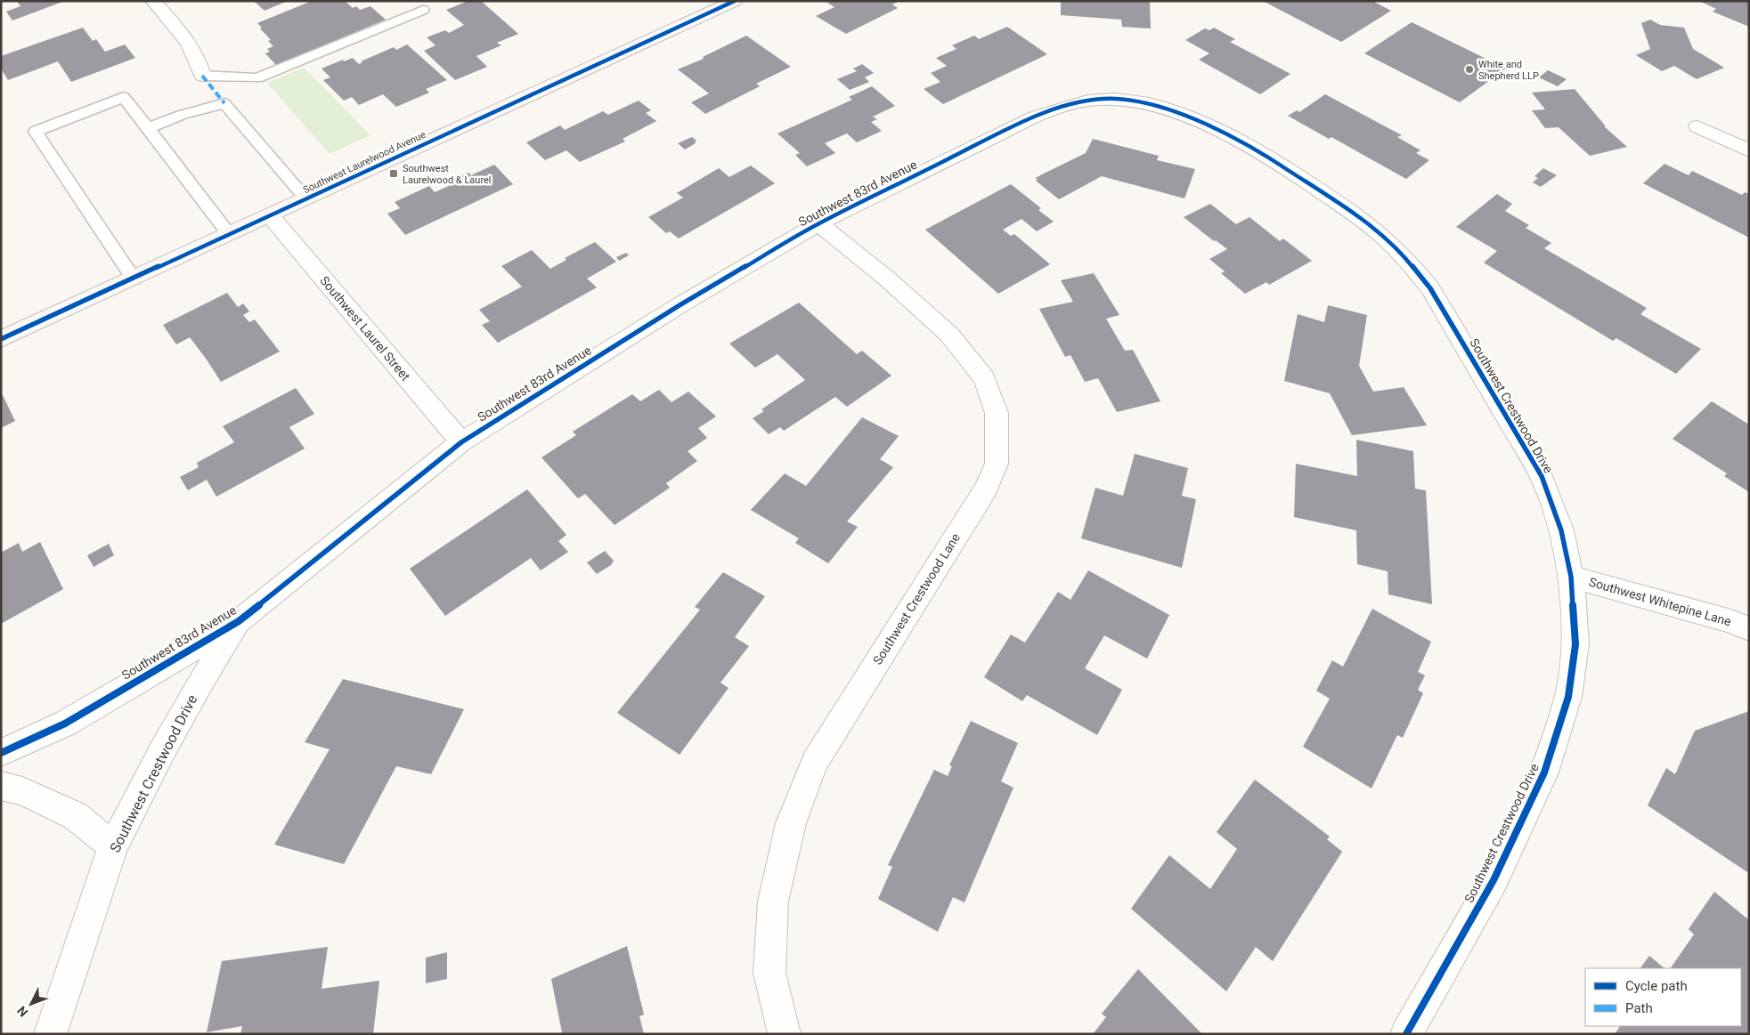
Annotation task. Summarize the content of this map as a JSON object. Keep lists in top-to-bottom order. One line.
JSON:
{"streets":{"street":["Southwest Laurelwood Avenue","Southwest 83rd Avenue","Southwest Laurel Street","Southwest Crestwood Drive","Southwest Crestwood Lane","Southwest Whitepine Lane"]},"crossings":[["Southwest Laurelwood Avenue","Southwest Laurel Street"],["Southwest 83rd Avenue","Southwest Laurel Street"],["Southwest 83rd Avenue","Southwest Crestwood Drive"],["Southwest 83rd Avenue","Southwest Crestwood Lane"],["Southwest Crestwood Drive","Southwest Whitepine Lane"]],"places":{"other":["White and Shepherd LLP"],"transit":["Southwest Laurelwood & Laurel"]},"legend":["Cycle path","Path"],"north":"bottom left"}
